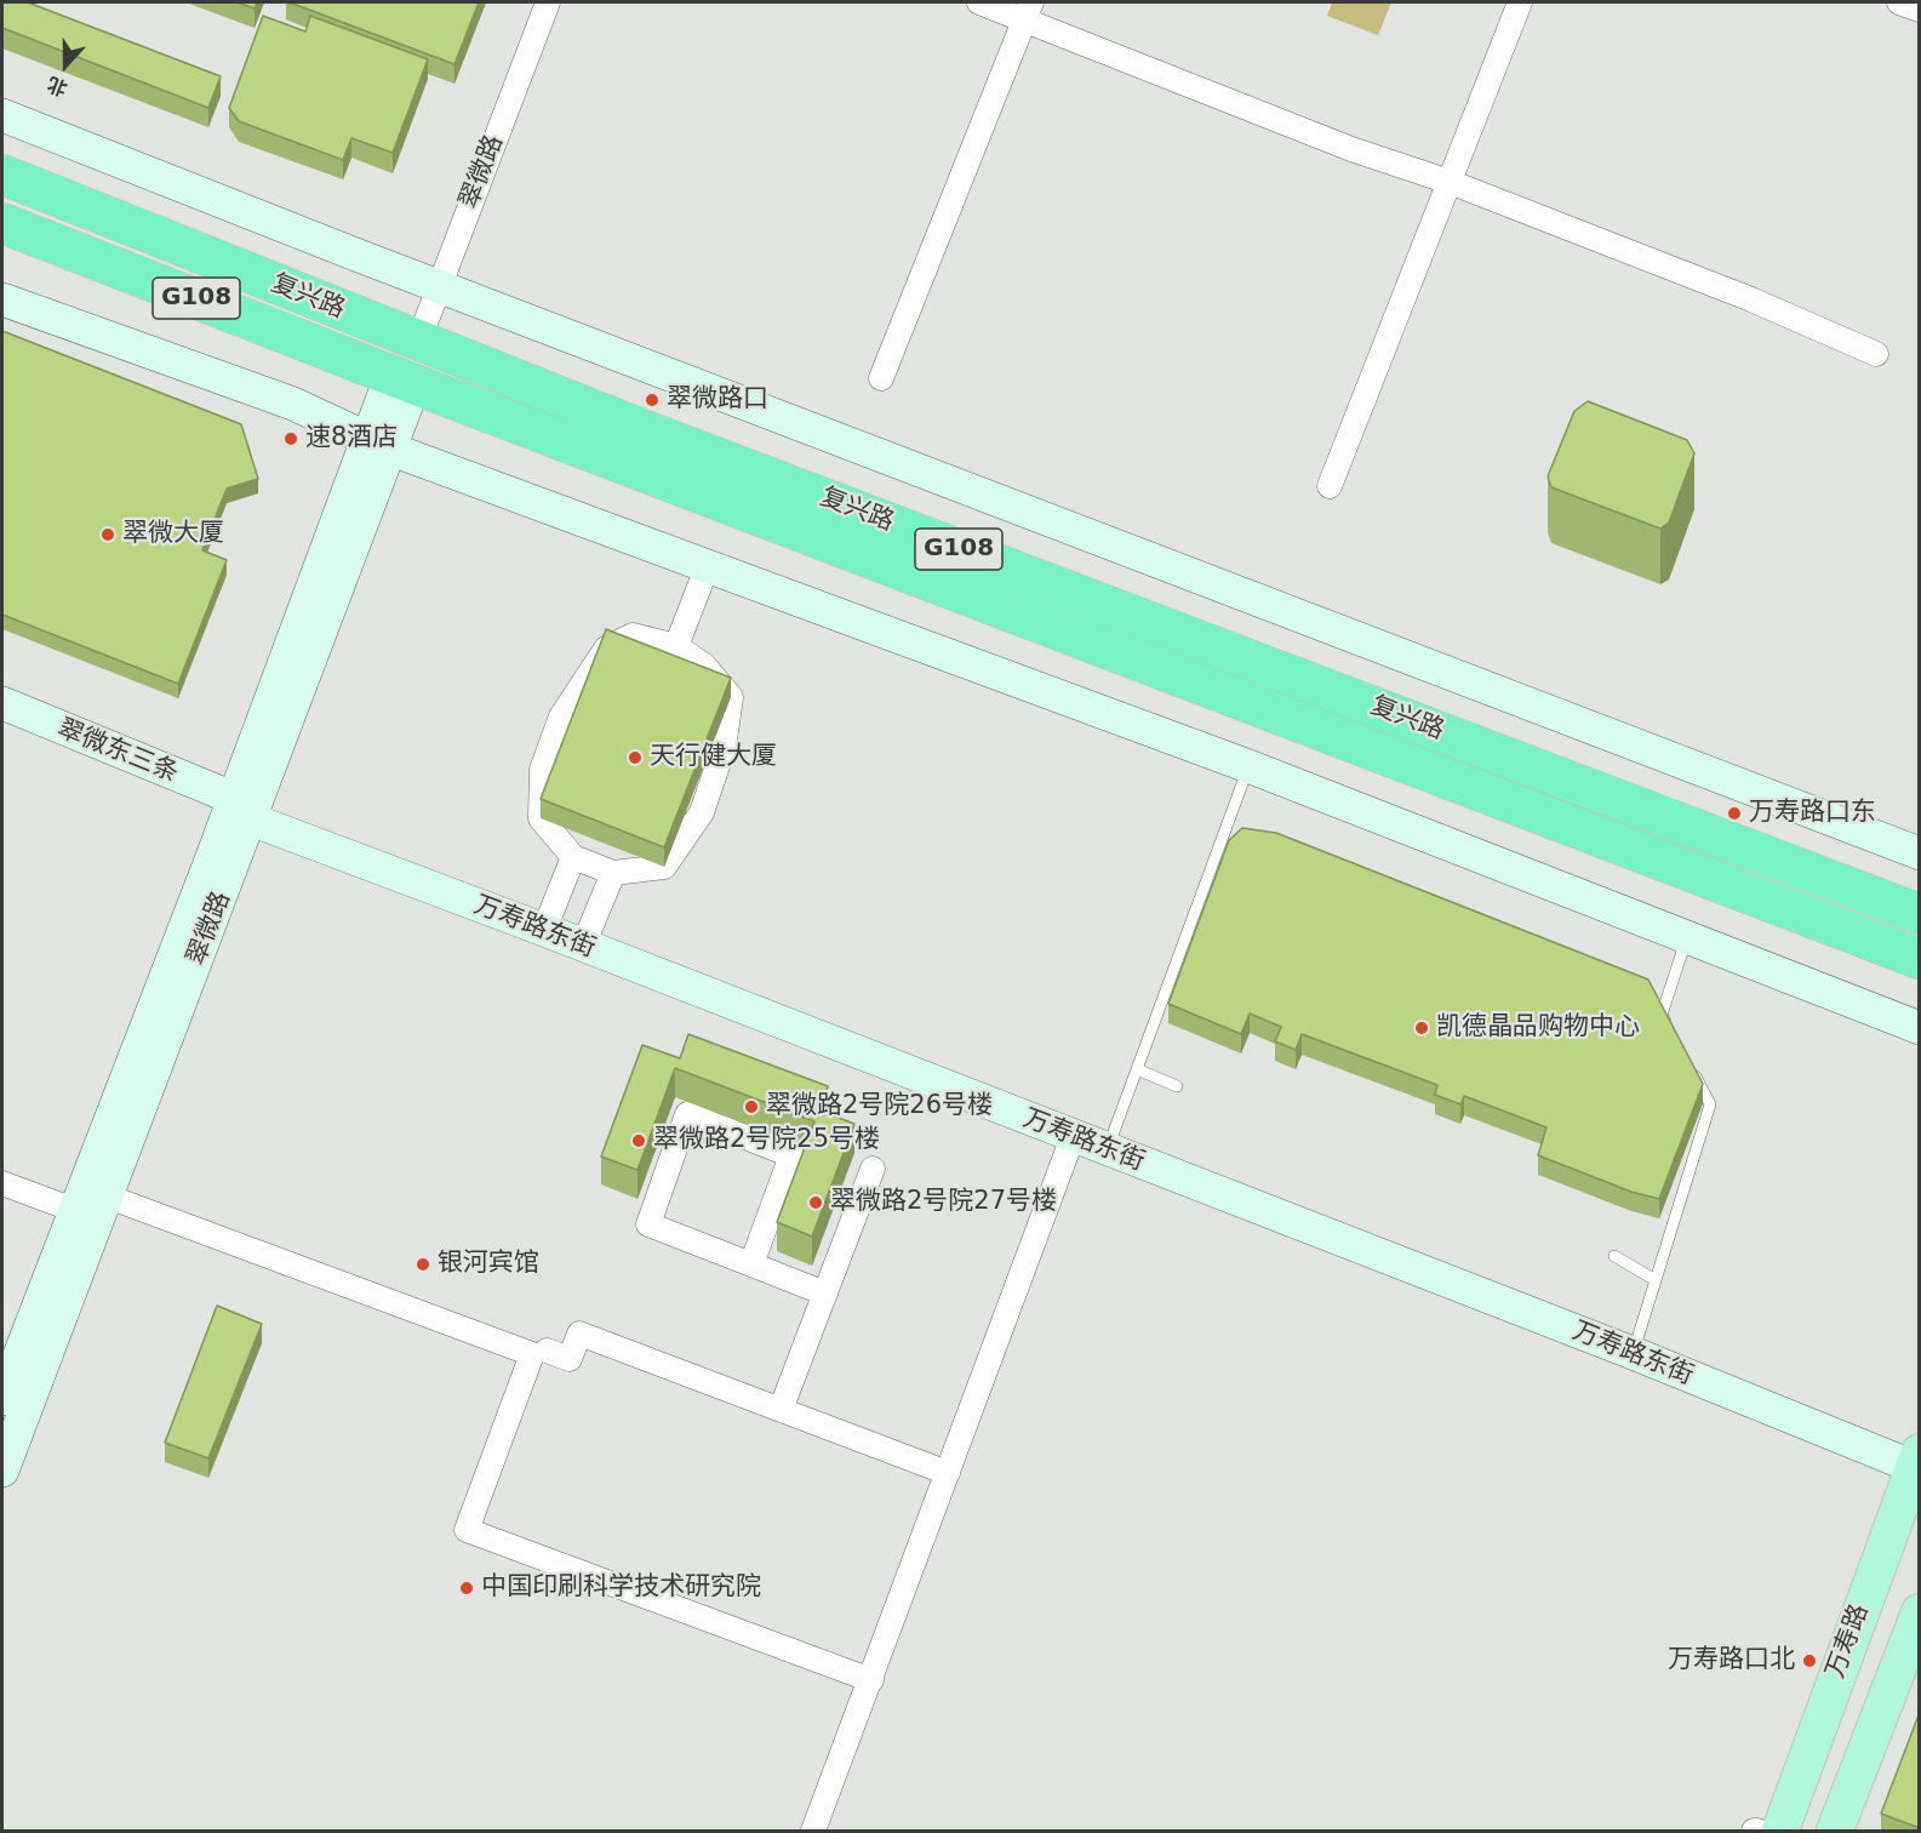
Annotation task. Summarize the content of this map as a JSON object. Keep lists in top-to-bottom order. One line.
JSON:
{"streets":{"highway":["复兴路","G108"],"main road":["万寿路"],"street":["翠微路","翠微东三条","万寿路东街"]},"crossings":[["翠微路","复兴路"],["翠微路","翠微东三条"],["翠微路","万寿路东街"],["翠微东三条","万寿路东街"],["万寿路东街","万寿路"]],"places":["翠微路口","速8酒店","翠微大厦","天行健大厦","万寿路口东","凯德晶品购物中心","翠微路2号院26号楼","翠微路2号院25号楼","翠微路2号院27号楼","银河宾馆","中国印刷科学技术研究院","万寿路口北"],"north":"bottom"}
